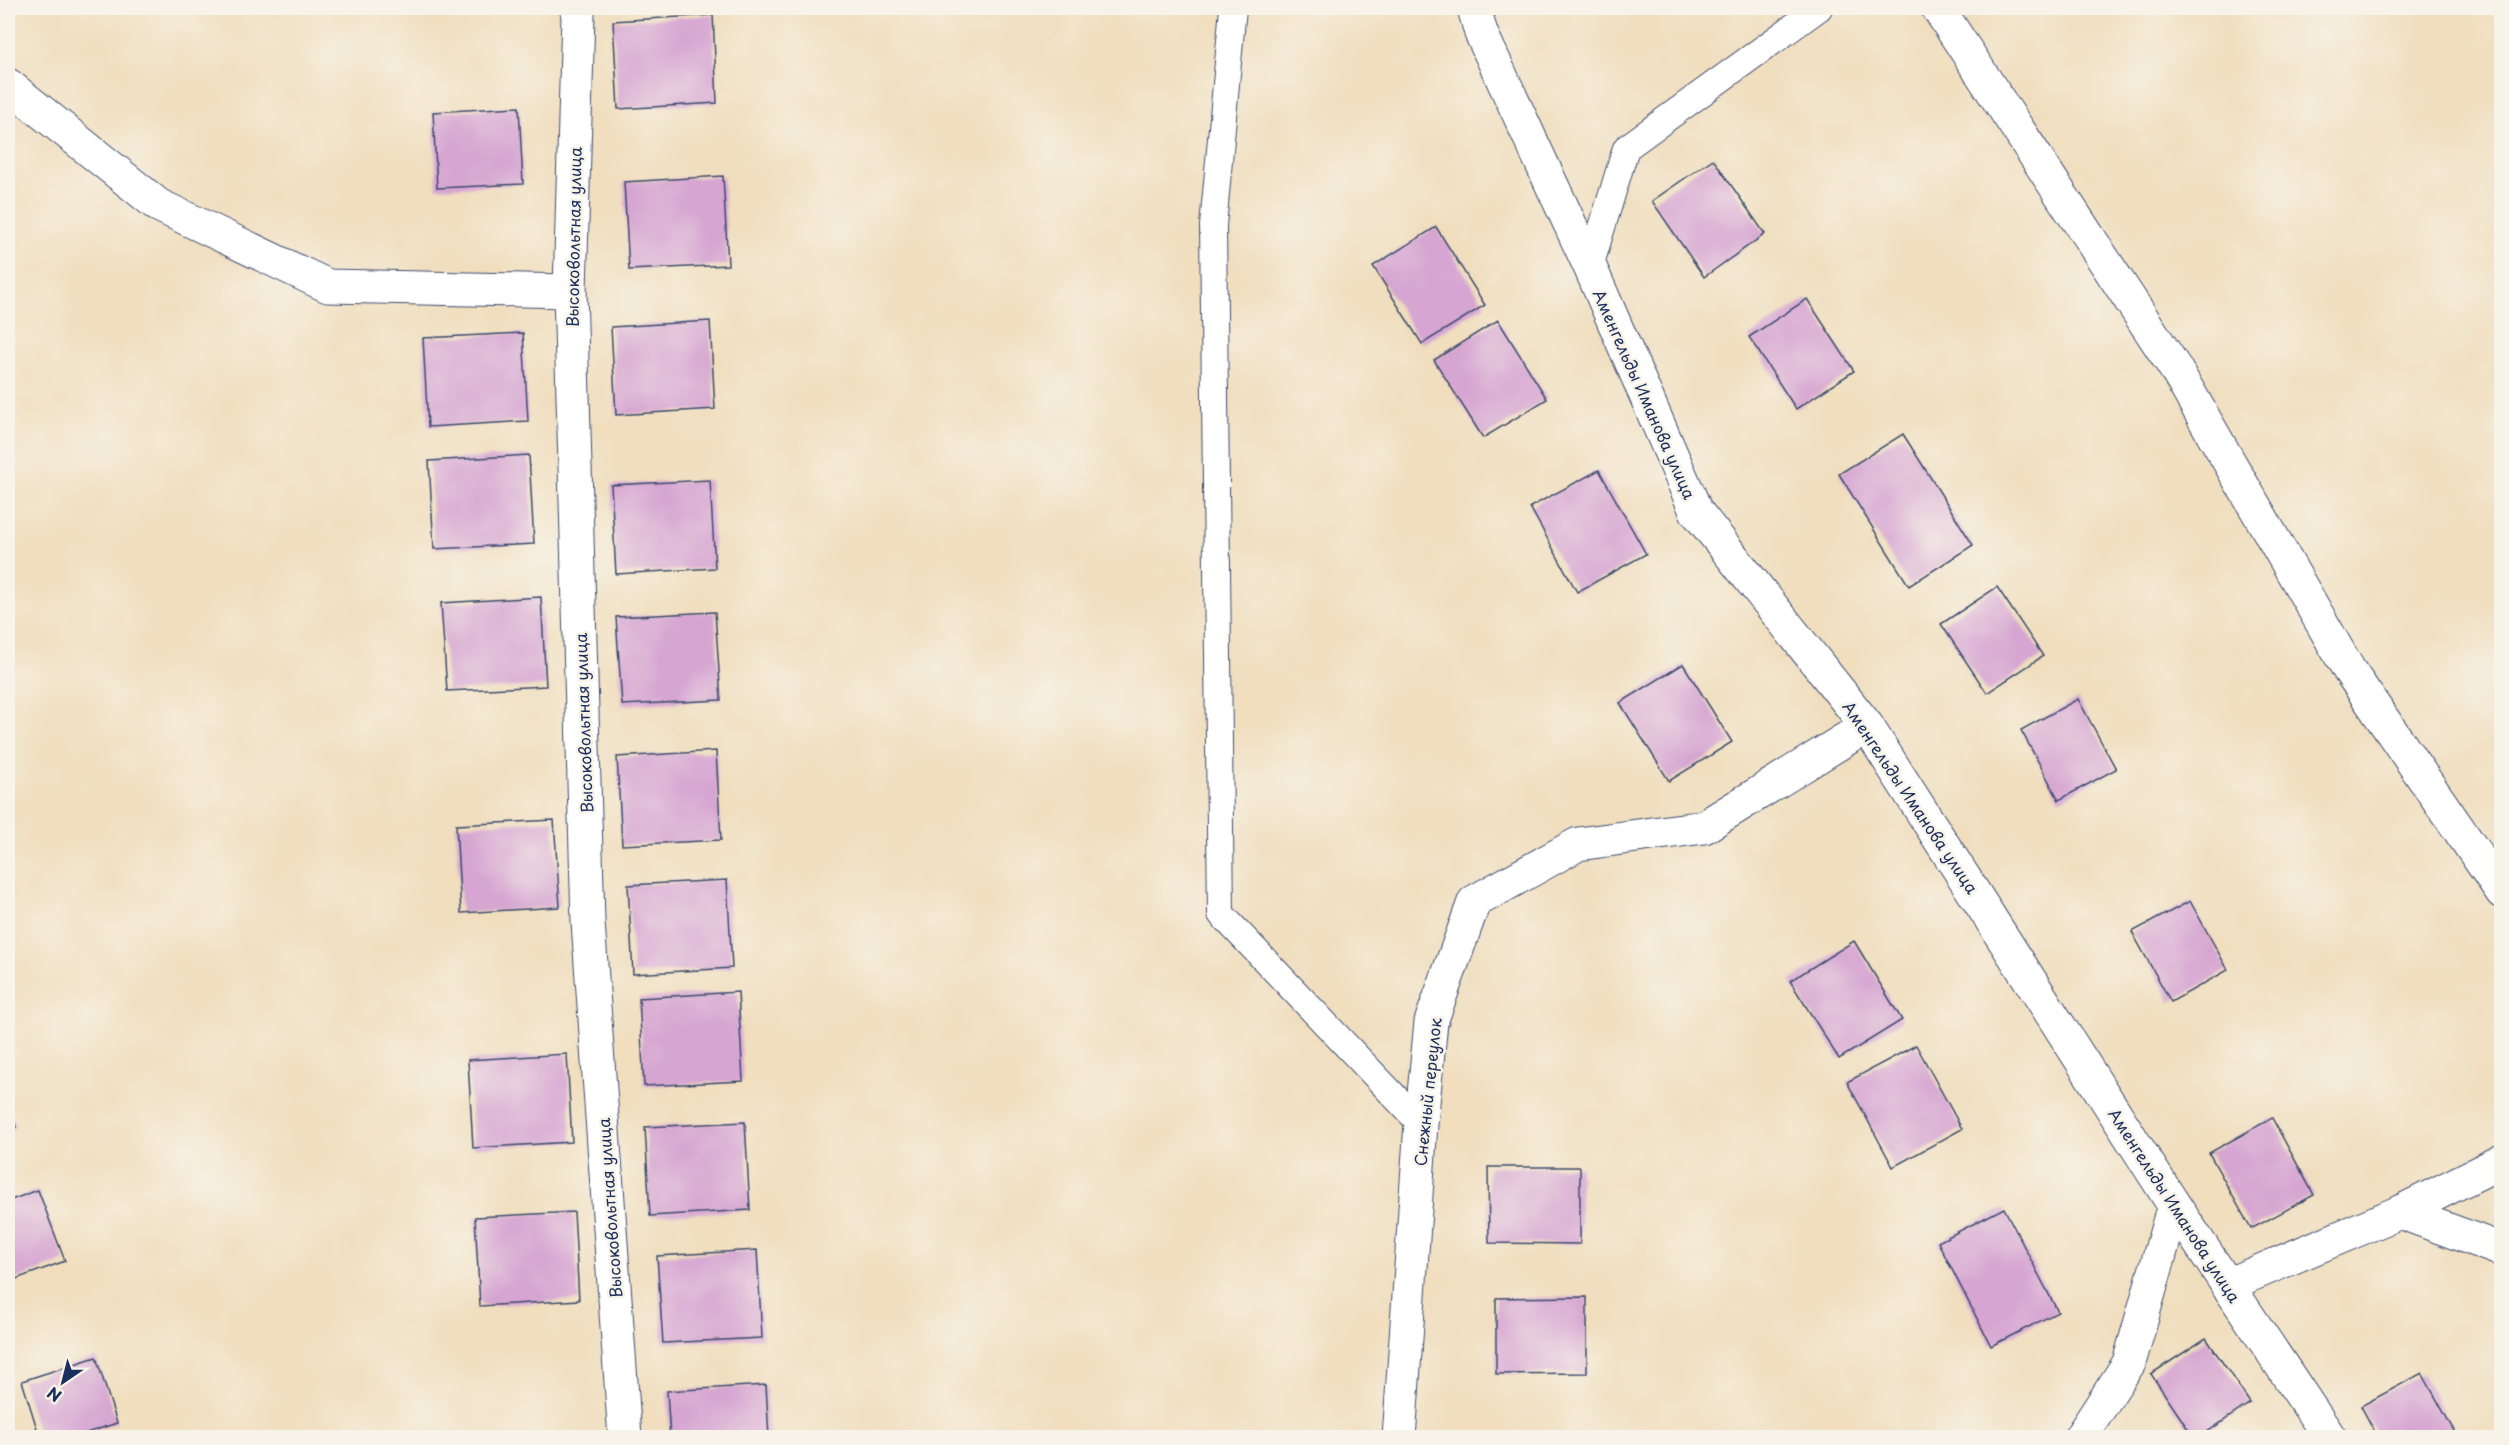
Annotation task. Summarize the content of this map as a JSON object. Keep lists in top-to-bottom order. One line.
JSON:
{"streets":{"street":["Высоковольтная улица","Аменгельды Иманова улица","Снежный переулок"]},"crossings":[["Аменгельды Иманова улица","Снежный переулок"]],"north":"bottom left"}
